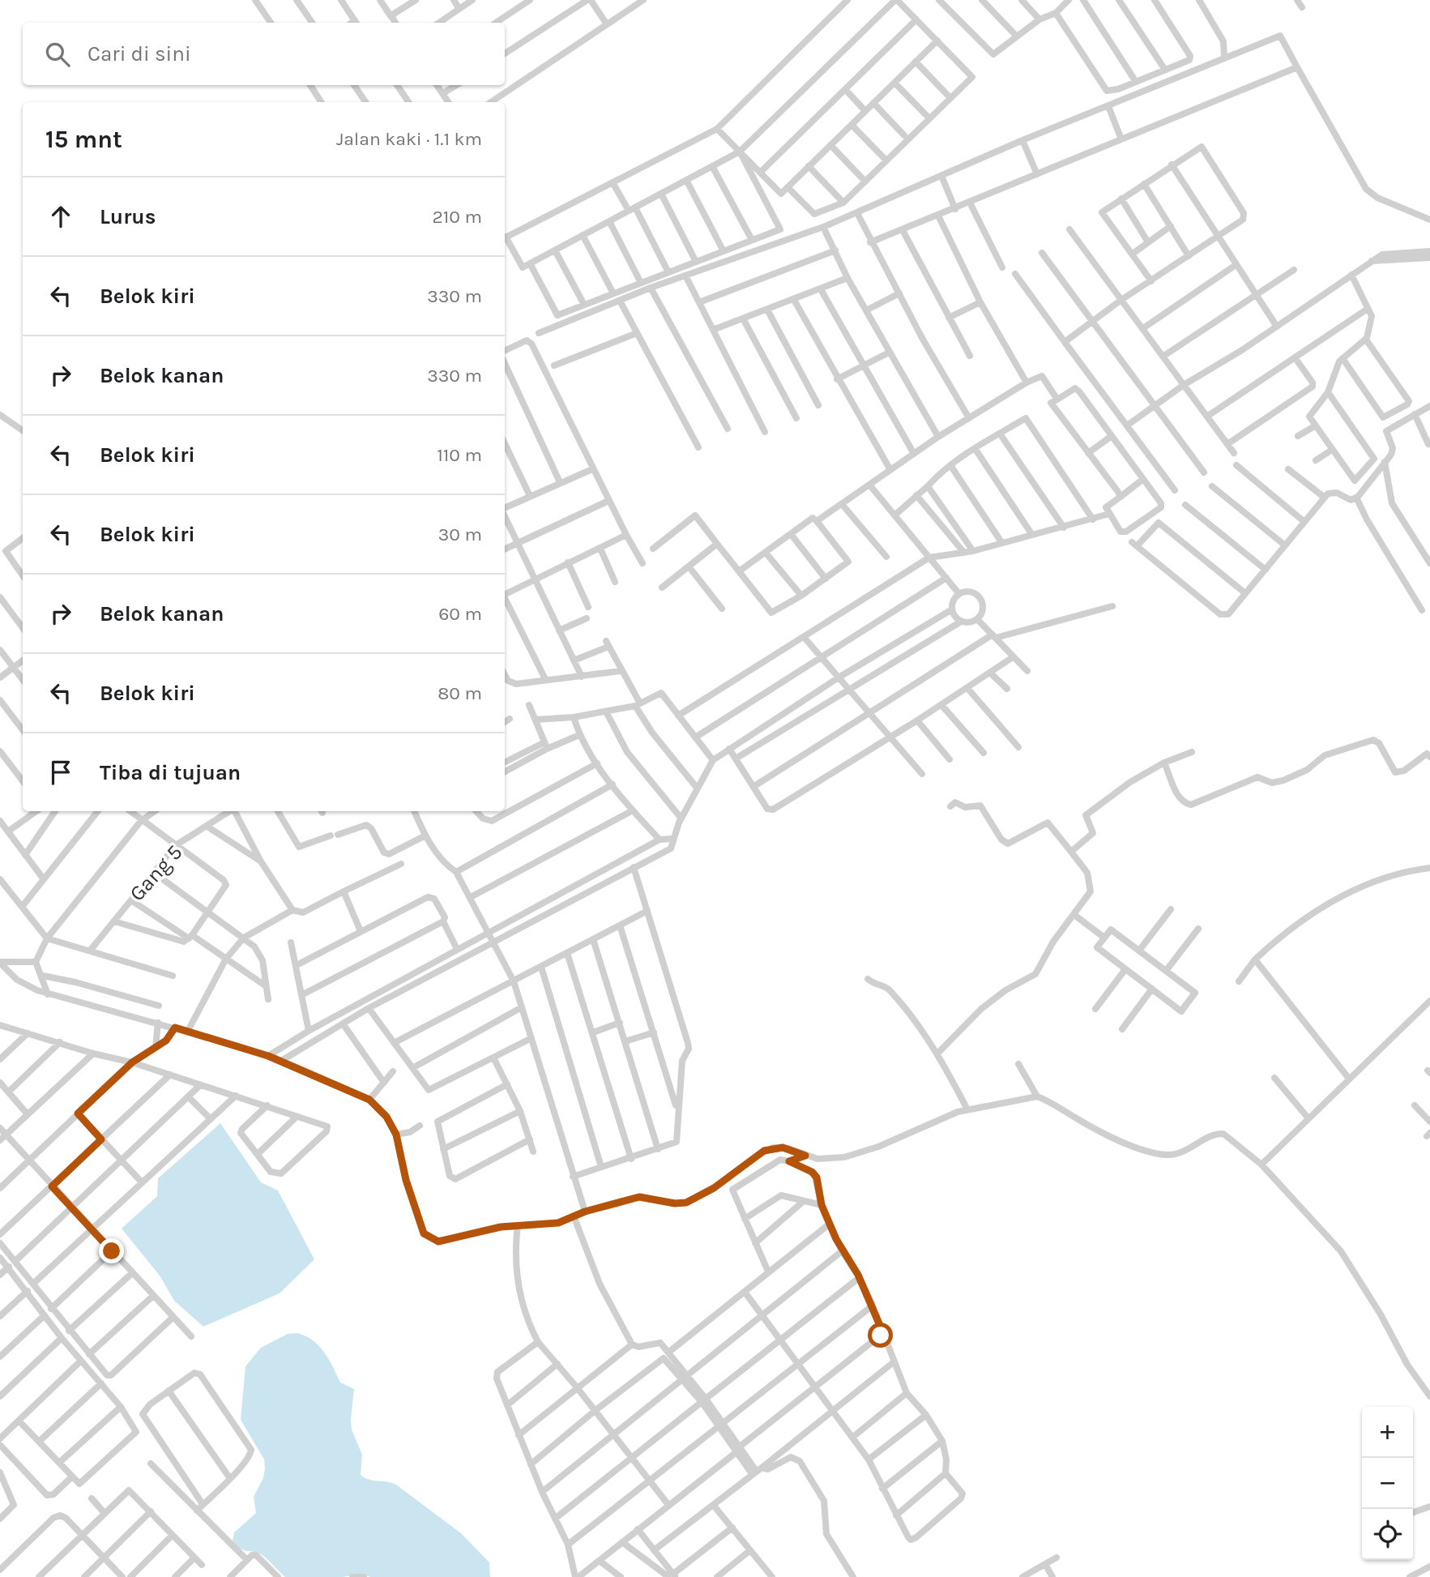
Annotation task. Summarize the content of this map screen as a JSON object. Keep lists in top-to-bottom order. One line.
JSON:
{"streets":{"street":["Gang 5"]},"page":{"search":"Cari di sini","heading":["15 mnt","Jalan kaki · 1.1 km"],"list":[["Lurus","210 m"],["Belok kiri","330 m"],["Belok kanan","330 m"],["Belok kiri","110 m"],["Belok kiri","30 m"],["Belok kanan","60 m"],["Belok kiri","80 m"],"Tiba di tujuan"],"map_buttons":["+","−"]}}
